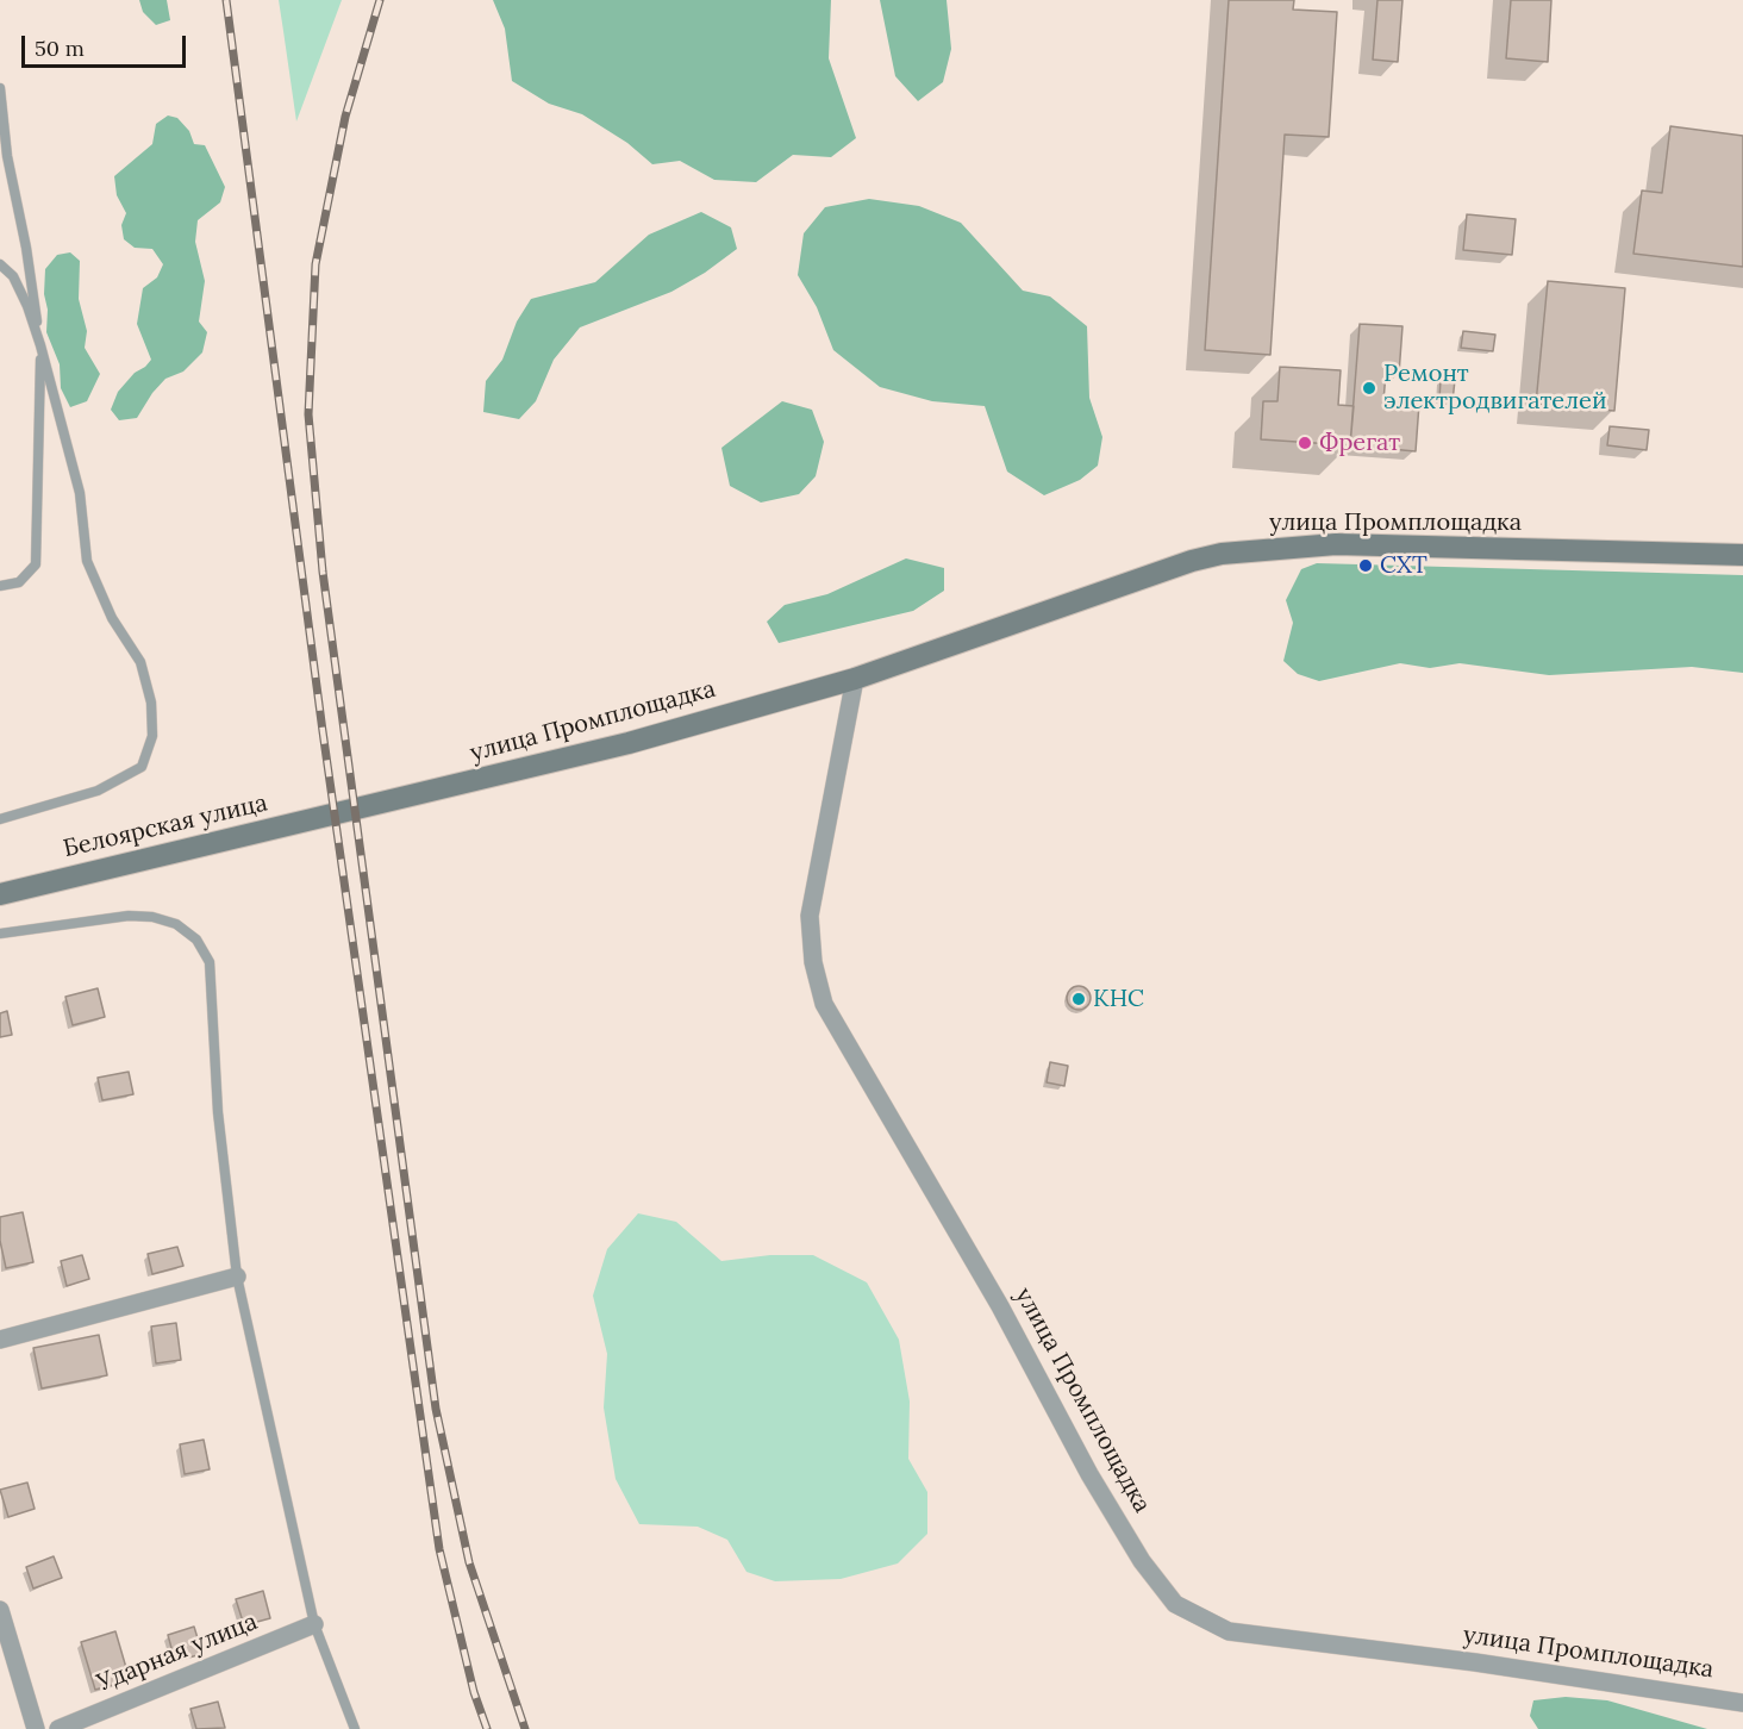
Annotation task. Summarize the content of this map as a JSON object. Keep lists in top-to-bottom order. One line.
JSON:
{"streets":{"street":["улица Промплощадка","Белоярская улица","Ударная улица"]},"crossings":[["улица Промплощадка","Белоярская улица"]],"places":["Ремонт электродвигателей","Фрегат","СХТ","КНС"],"scale_bar":"50 m"}
